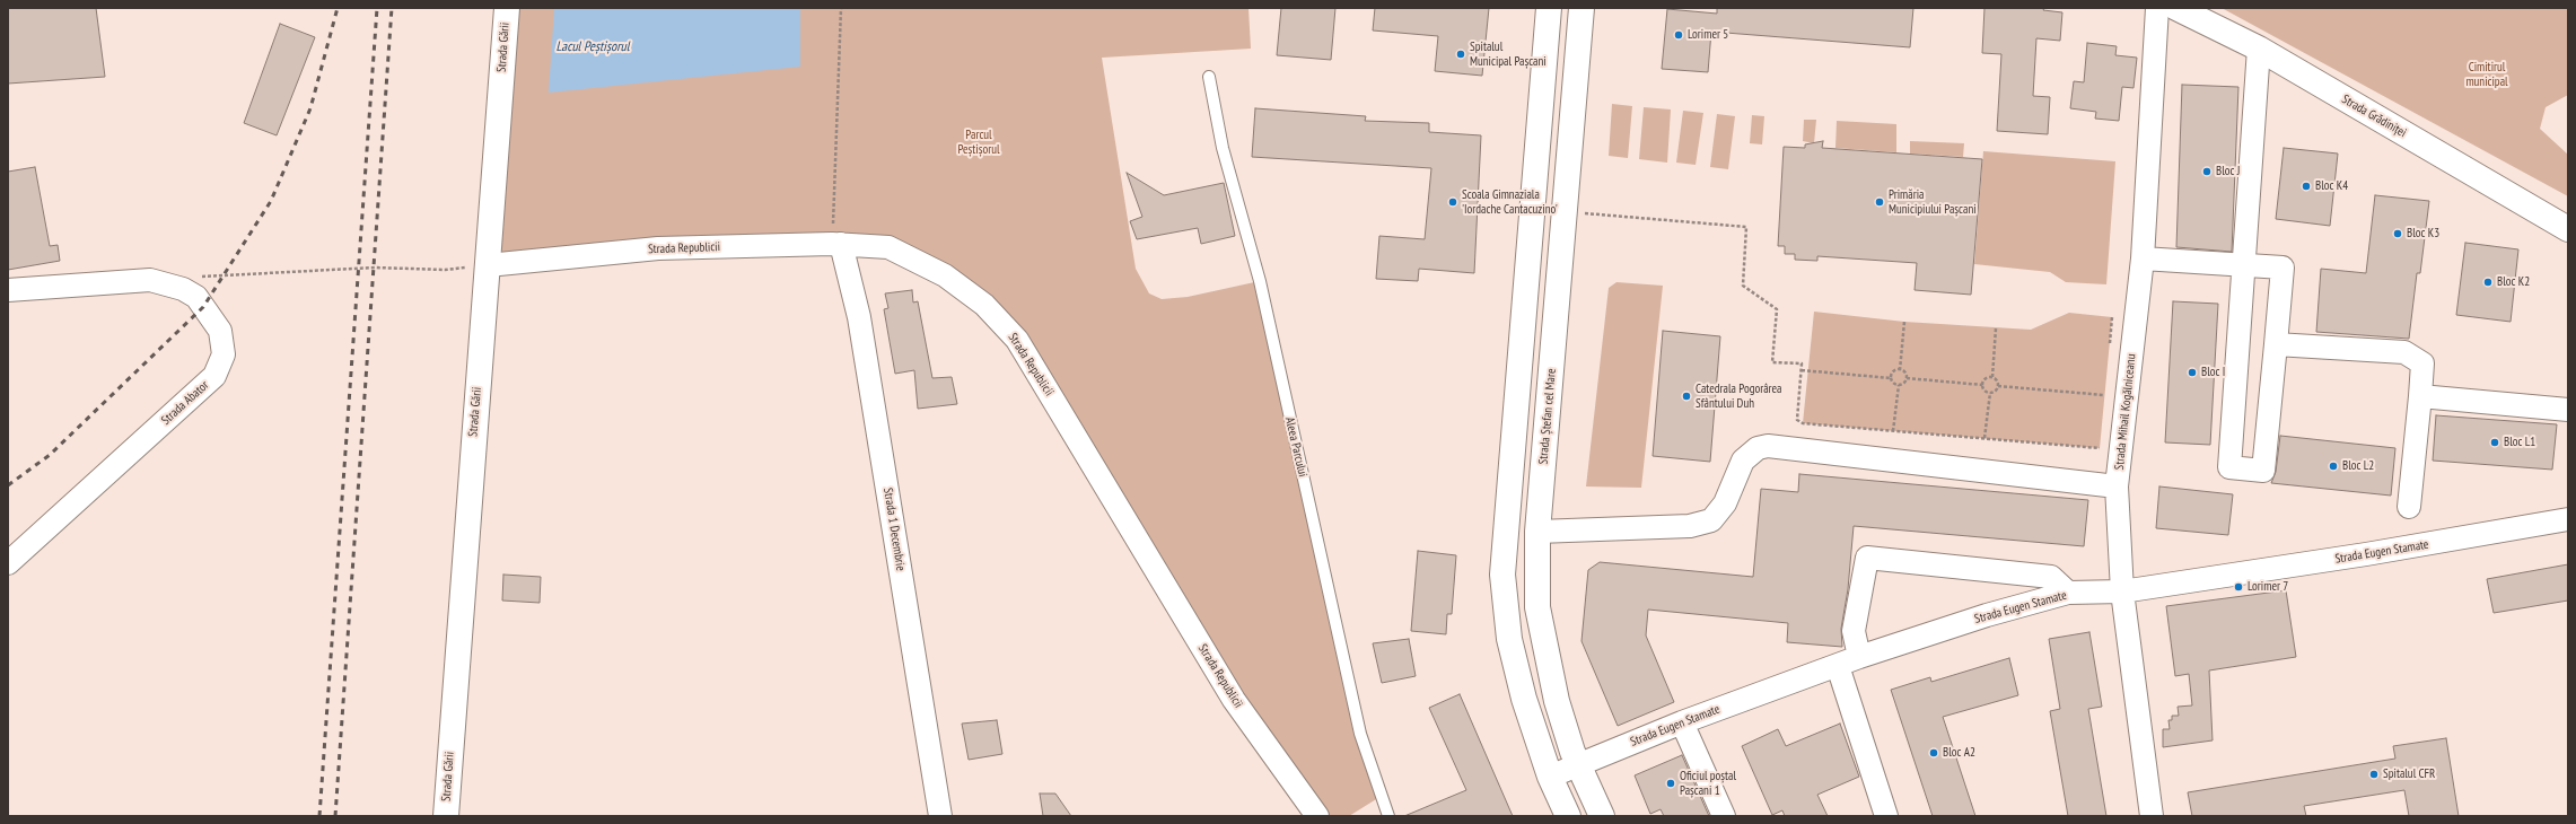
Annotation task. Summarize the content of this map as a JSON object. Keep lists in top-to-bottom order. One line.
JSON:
{"streets":{"main road":["Strada Gării","Strada Grădiniței","Strada Ștefan cel Mare"],"street":["Strada Republicii","Strada Abator","Strada Mihail Kogălniceanu","Strada 1 Decembrie","Strada Eugen Stamate"],"lane":["Aleea Parcului"]},"crossings":[["Strada Gării","Strada Republicii"],["Strada Grădiniței","Strada Mihail Kogălniceanu"],["Strada Republicii","Strada 1 Decembrie"],["Strada Mihail Kogălniceanu","Strada Eugen Stamate"],["Strada Ștefan cel Mare","Strada Eugen Stamate"]],"water":["Lacul Peștișorul"],"parks":["Cimitirul municipal","Parcul Peștișorul"],"places":["Lorimer 5","Spitalul Municipal Pașcani","Bloc J","Bloc K4","Scoala Gimnaziala 'Iordache Cantacuzino'","Primăria Municipiului Pașcani","Bloc K3","Bloc K2","Bloc I","Catedrala Pogorârea Sfântului Duh","Bloc L1","Bloc L2","Lorimer 7","Bloc A2","Spitalul CFR","Oficiul poștal Pașcani 1"]}
